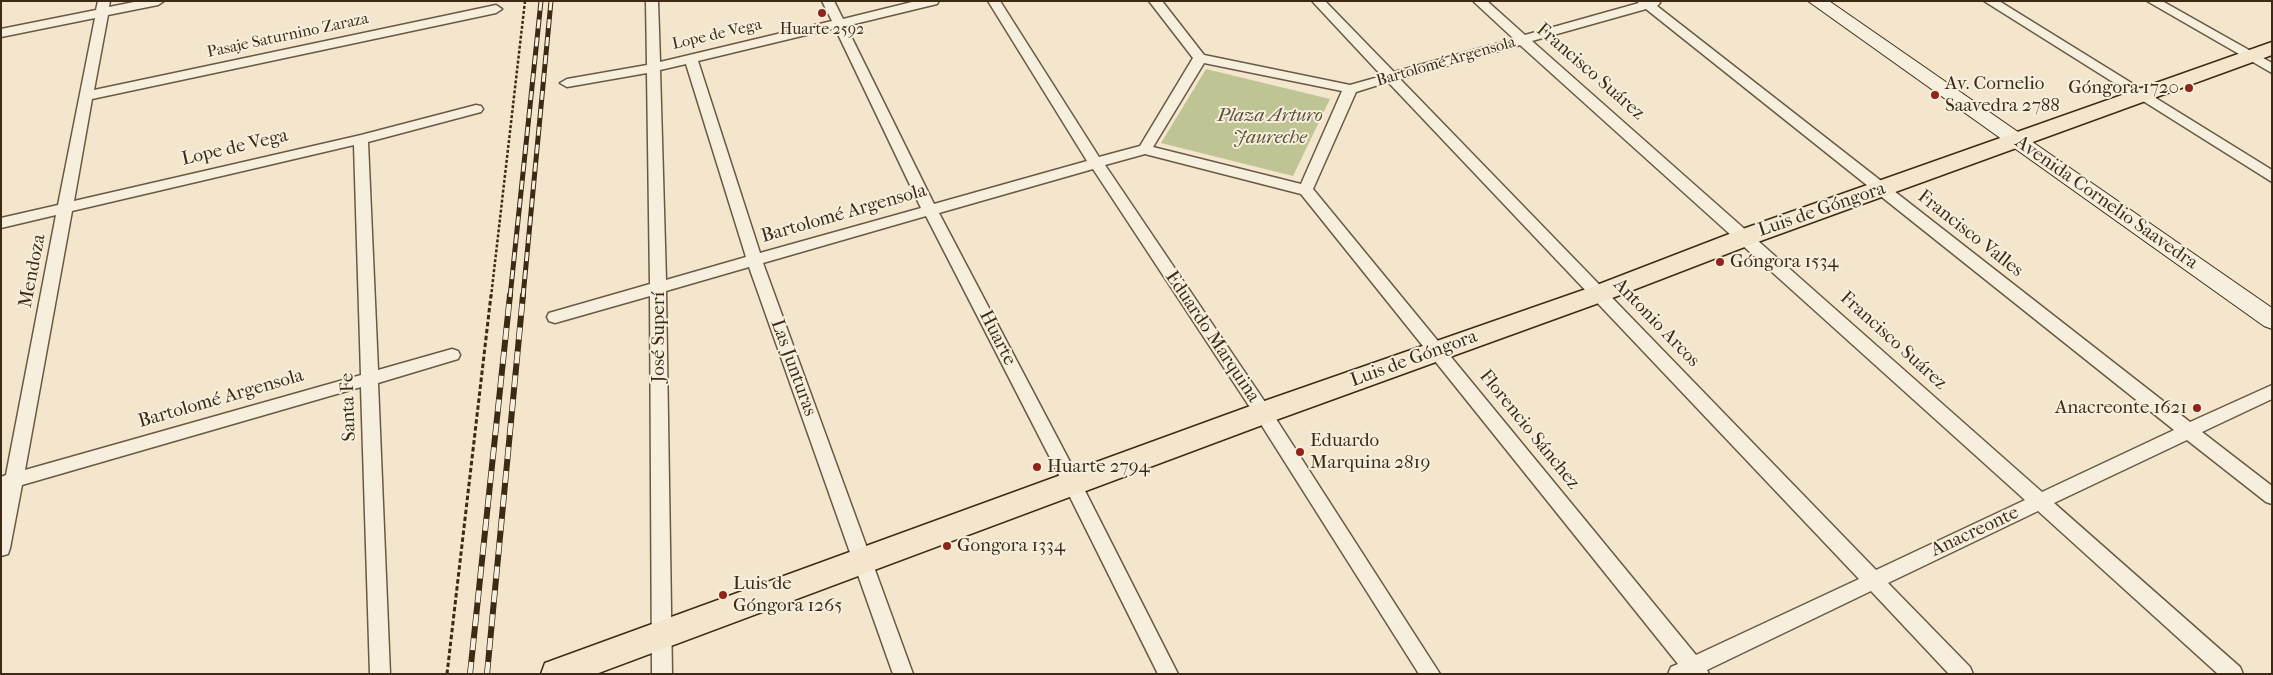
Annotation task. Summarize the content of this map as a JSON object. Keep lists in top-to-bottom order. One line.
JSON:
{"streets":{"main road":["Avenida Cornelio Saavedra","Luis de Góngora"],"street":["Lope de Vega","Pasaje Saturnino Zaraza","Bartolomé Argensola","Francisco Suárez","Francisco Valles","Mendoza","Antonio Arcos","José Superí","Eduardo Marquina","Huarte","Las Junturas","Santa Fe","Florencio Sánchez","Anacreonte"]},"crossings":[["Lope de Vega","Mendoza"],["Lope de Vega","José Superí"],["Lope de Vega","Huarte"],["Lope de Vega","Las Junturas"],["Lope de Vega","Santa Fe"],["Pasaje Saturnino Zaraza","Mendoza"],["Bartolomé Argensola","Francisco Suárez"],["Bartolomé Argensola","Francisco Valles"],["Bartolomé Argensola","Mendoza"],["Bartolomé Argensola","Antonio Arcos"],["Bartolomé Argensola","José Superí"],["Bartolomé Argensola","Eduardo Marquina"],["Bartolomé Argensola","Huarte"],["Bartolomé Argensola","Las Junturas"],["Bartolomé Argensola","Santa Fe"],["Francisco Suárez","Luis de Góngora"],["Francisco Suárez","Anacreonte"],["Avenida Cornelio Saavedra","Luis de Góngora"],["Luis de Góngora","Francisco Valles"],["Luis de Góngora","Antonio Arcos"],["Luis de Góngora","José Superí"],["Luis de Góngora","Eduardo Marquina"],["Luis de Góngora","Huarte"],["Luis de Góngora","Las Junturas"],["Luis de Góngora","Florencio Sánchez"],["Francisco Valles","Anacreonte"],["Antonio Arcos","Anacreonte"],["Florencio Sánchez","Anacreonte"]],"parks":["Plaza Arturo Jaureche"],"places":["Huarte 2592","Góngora 1720","Av. Cornelio Saavedra 2788","Góngora 1534","Anacreonte 1621","Eduardo Marquina 2819","Huarte 2794","Gongora 1334","Luis de Góngora 1265"]}
